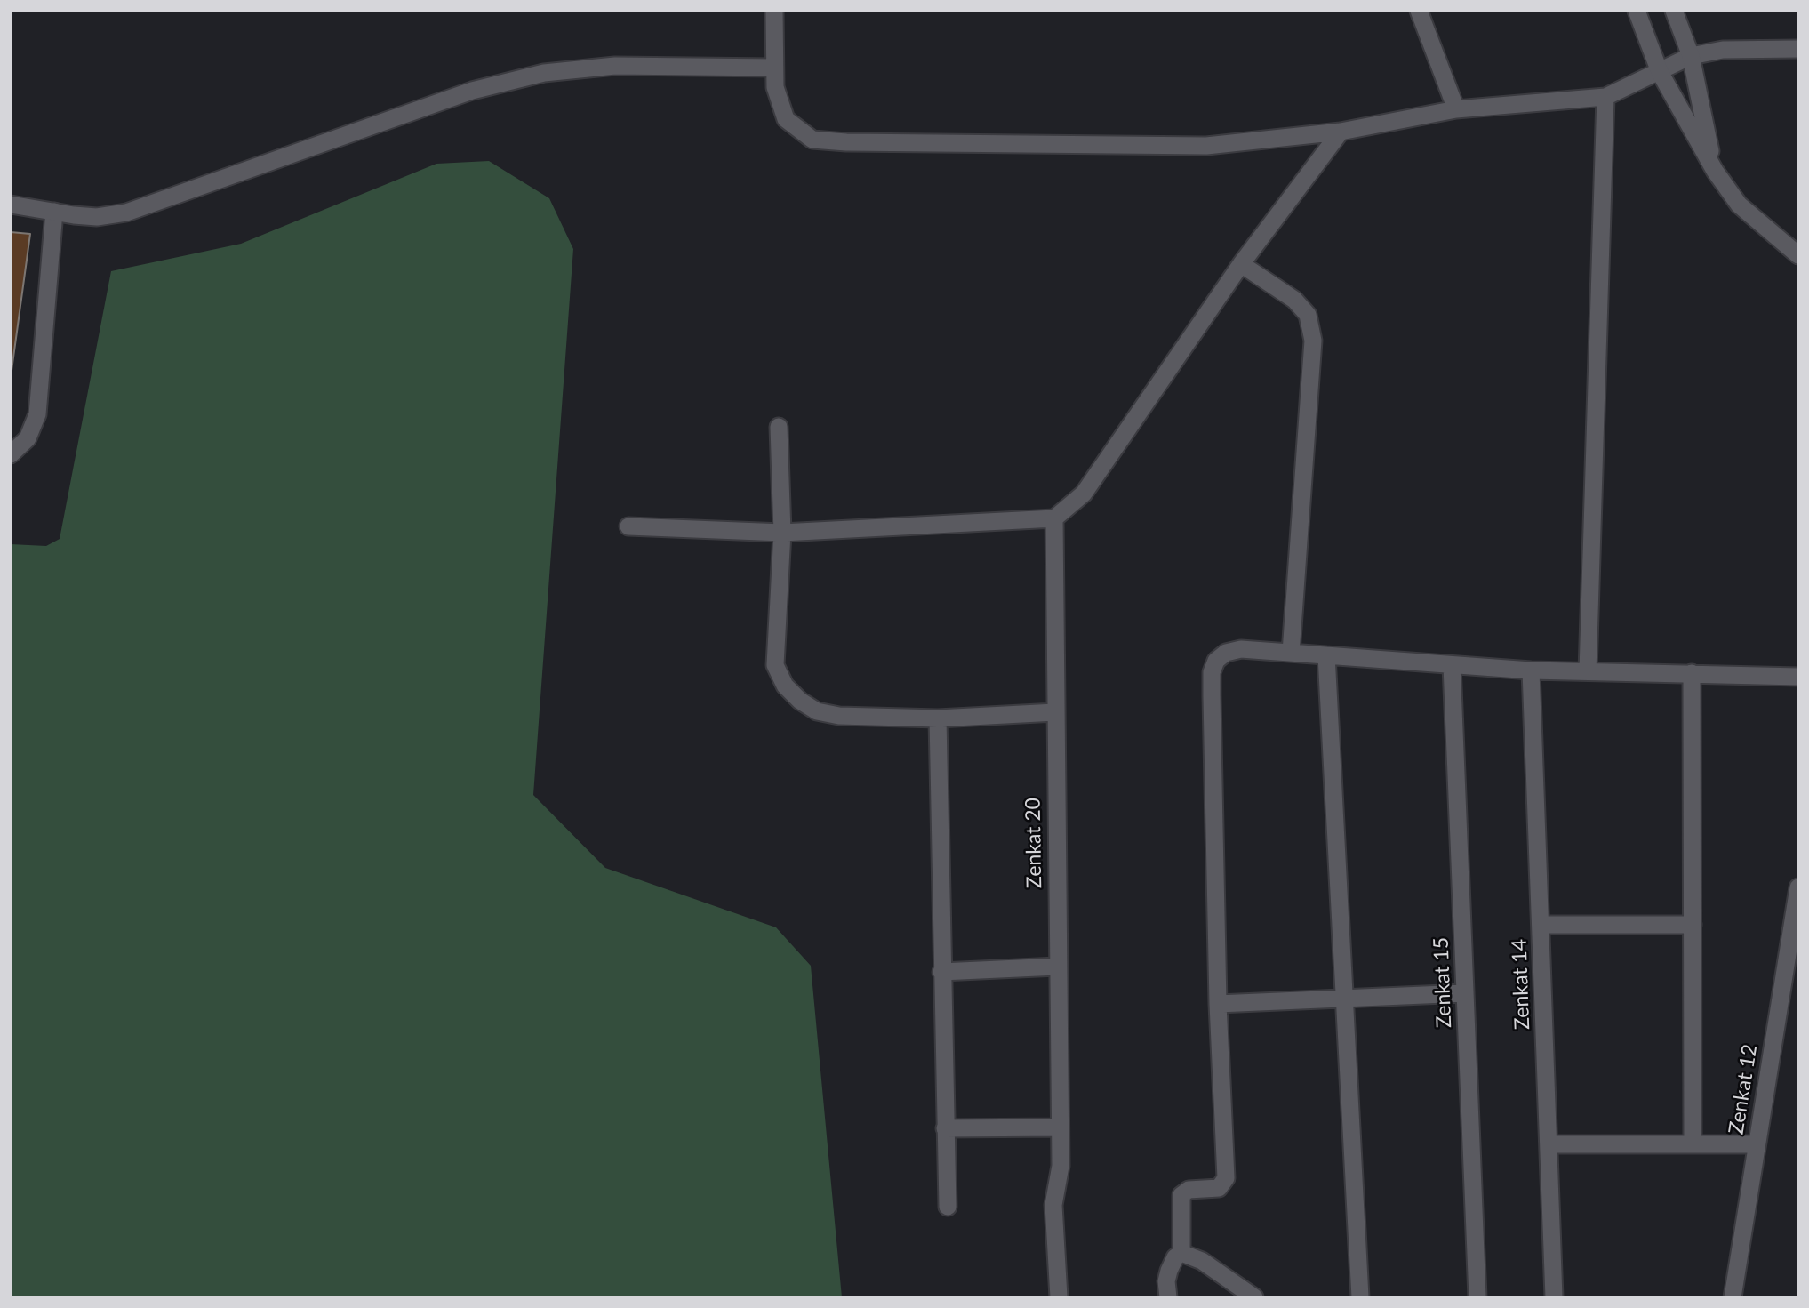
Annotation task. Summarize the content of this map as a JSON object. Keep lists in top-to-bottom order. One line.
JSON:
{"streets":{"street":["Zenkat 20","Zenkat 15","Zenkat 14","Zenkat 12"]}}
